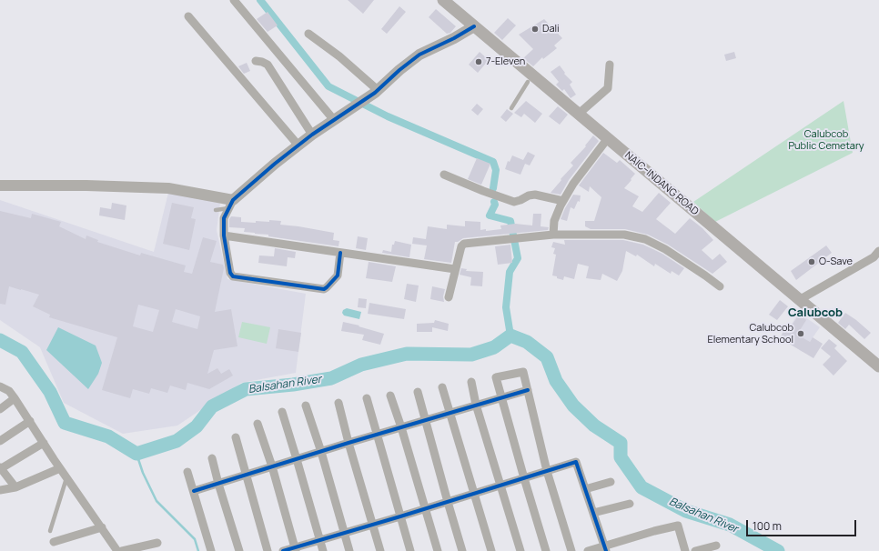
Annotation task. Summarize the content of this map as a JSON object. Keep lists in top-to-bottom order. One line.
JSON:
{"streets":{"main road":["NAIC–INDANG ROAD"]},"districts":["Calubcob"],"water":["Balsahan River"],"parks":["Calubcob Public Cemetary"],"places":["Dali","7-Eleven","O-Save","Calubcob Elementary School"],"scale_bar":"100 m"}
